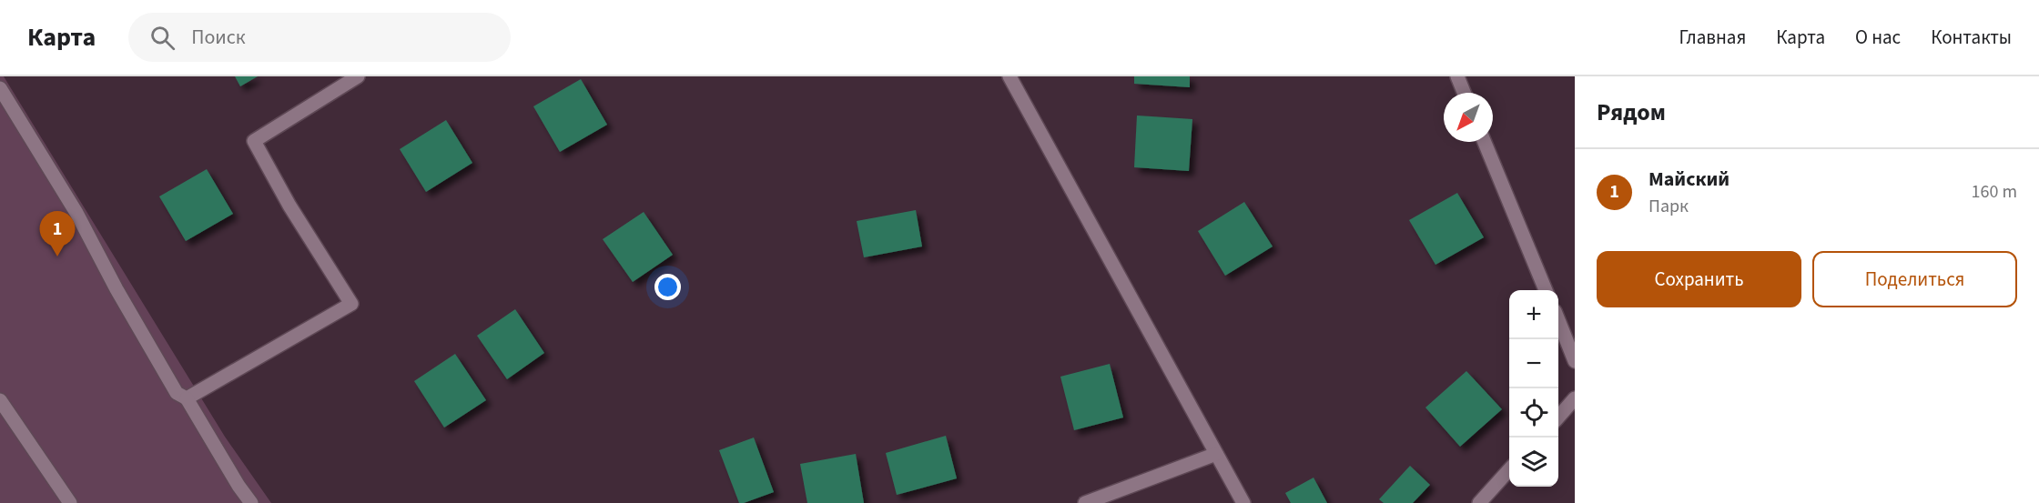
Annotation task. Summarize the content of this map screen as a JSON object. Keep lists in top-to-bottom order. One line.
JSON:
{"north":"bottom left","page":{"header":"Карта","search":"Поиск","nav":["Главная","Карта","О нас","Контакты"],"heading":"Рядом","list":[{"mark":"1","name":"Майский","note":"Парк","value":"160 m"}],"pins":"1","buttons":["Сохранить","Поделиться"],"map_buttons":["+","−"]}}
